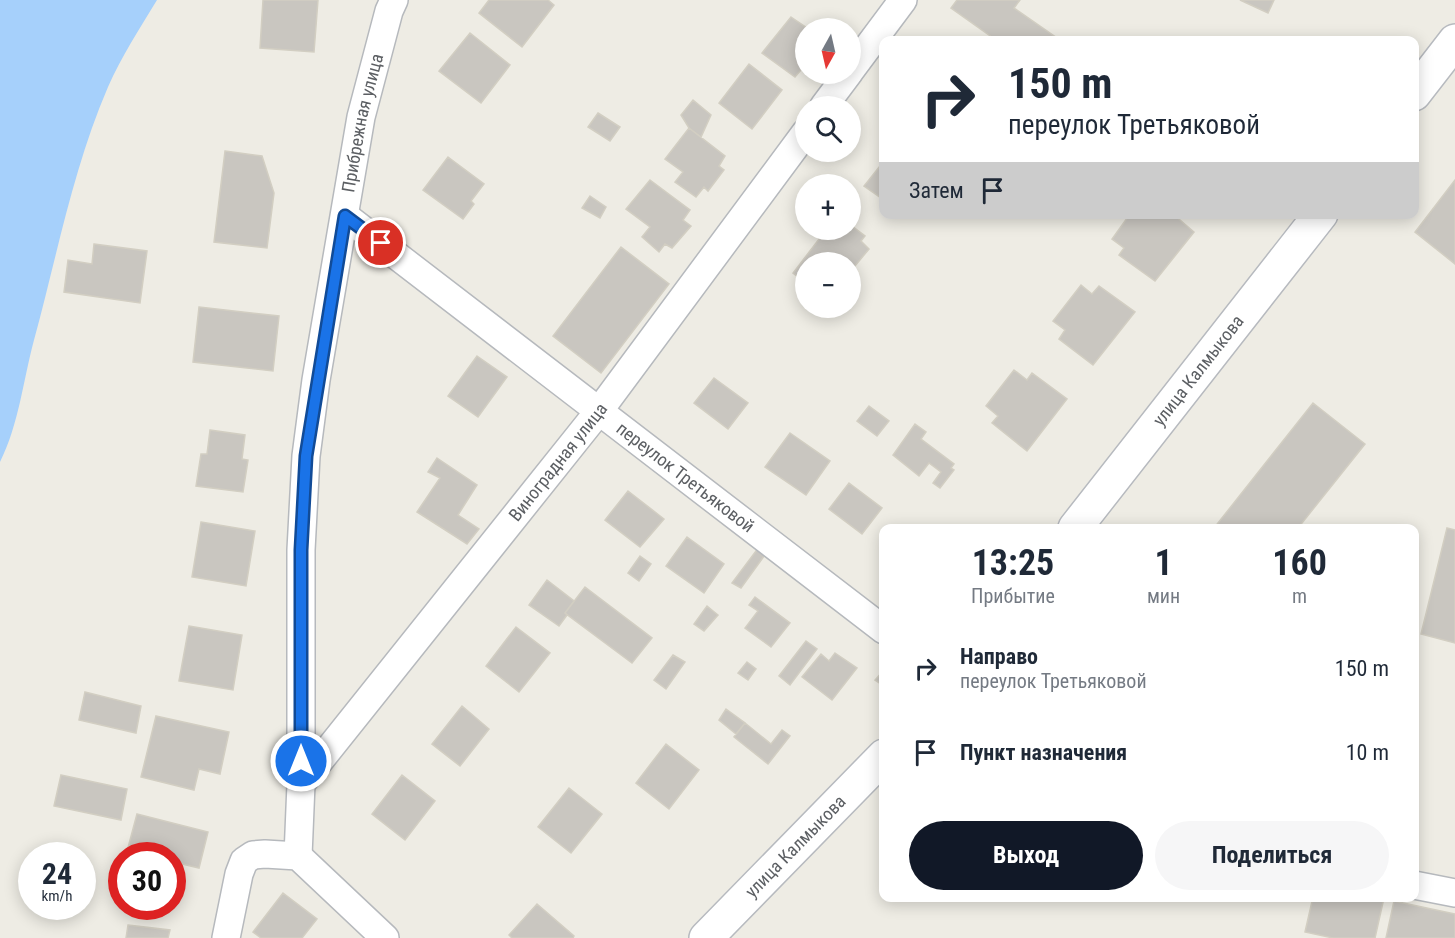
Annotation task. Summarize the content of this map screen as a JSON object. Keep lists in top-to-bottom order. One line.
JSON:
{"streets":{"main road":["улица Калмыкова"],"street":["Прибрежная улица","Виноградная улица","переулок Третьяковой"]},"crossings":[["Прибрежная улица","Виноградная улица"],["Прибрежная улица","переулок Третьяковой"],["Виноградная улица","переулок Третьяковой"]],"north":"bottom","page":{"map_buttons":["+","−"],"turn":["150 m","переулок Третьяковой"],"then":"Затем","eta":["13:25","Прибытие","1","мин","160","m"],"list":[{"name":"Направо","note":"переулок Третьяковой","value":"150 m"},{"name":"Пункт назначения","value":"10 m"}],"buttons":["Выход","Поделиться"],"speed":"24 km/h","limit":"30"}}
